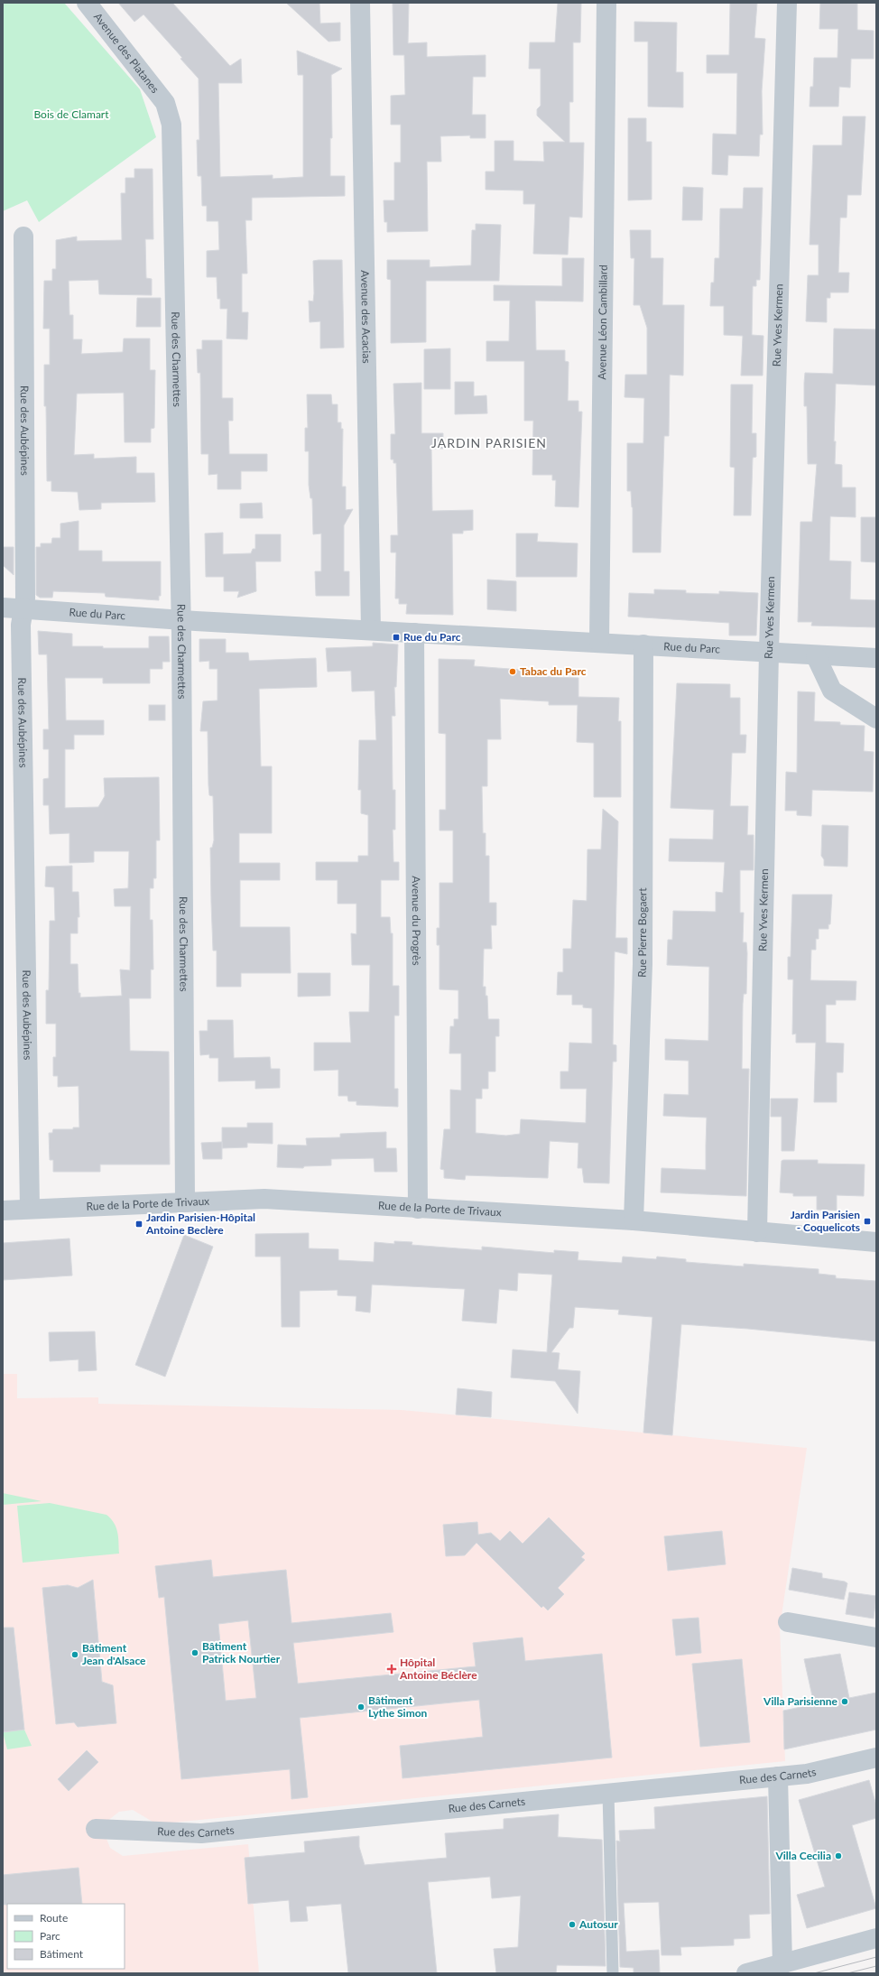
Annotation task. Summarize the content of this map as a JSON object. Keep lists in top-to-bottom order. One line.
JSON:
{"streets":{"street":["Avenue des Platanes","Avenue des Acacias","Avenue Léon Cambillard","Rue Yves Kermen","Rue des Charmettes","Rue des Aubépines","Rue du Parc","Avenue du Progrès","Rue Pierre Bogaert","Rue de la Porte de Trivaux","Rue des Carnets"]},"crossings":[["Avenue des Platanes","Rue des Charmettes"],["Avenue des Acacias","Rue du Parc"],["Avenue Léon Cambillard","Rue du Parc"],["Rue Yves Kermen","Rue du Parc"],["Rue Yves Kermen","Rue de la Porte de Trivaux"],["Rue des Charmettes","Rue du Parc"],["Rue des Charmettes","Rue de la Porte de Trivaux"],["Rue des Aubépines","Rue du Parc"],["Rue des Aubépines","Rue de la Porte de Trivaux"],["Rue du Parc","Avenue du Progrès"],["Rue du Parc","Rue Pierre Bogaert"],["Avenue du Progrès","Rue de la Porte de Trivaux"],["Rue Pierre Bogaert","Rue de la Porte de Trivaux"]],"districts":["JARDIN PARISIEN"],"parks":["Bois de Clamart"],"places":{"transit":["Rue du Parc","Jardin Parisien - Coquelicots","Jardin Parisien-Hôpital Antoine Beclère"],"other":["Tabac du Parc","Bâtiment Patrick Nourtier","Bâtiment Jean d'Alsace","Villa Parisienne","Bâtiment Lythe Simon","Villa Cecilia","Autosur"],"health":["Hôpital Antoine Béclère"]},"legend":["Route","Parc","Bâtiment"]}
